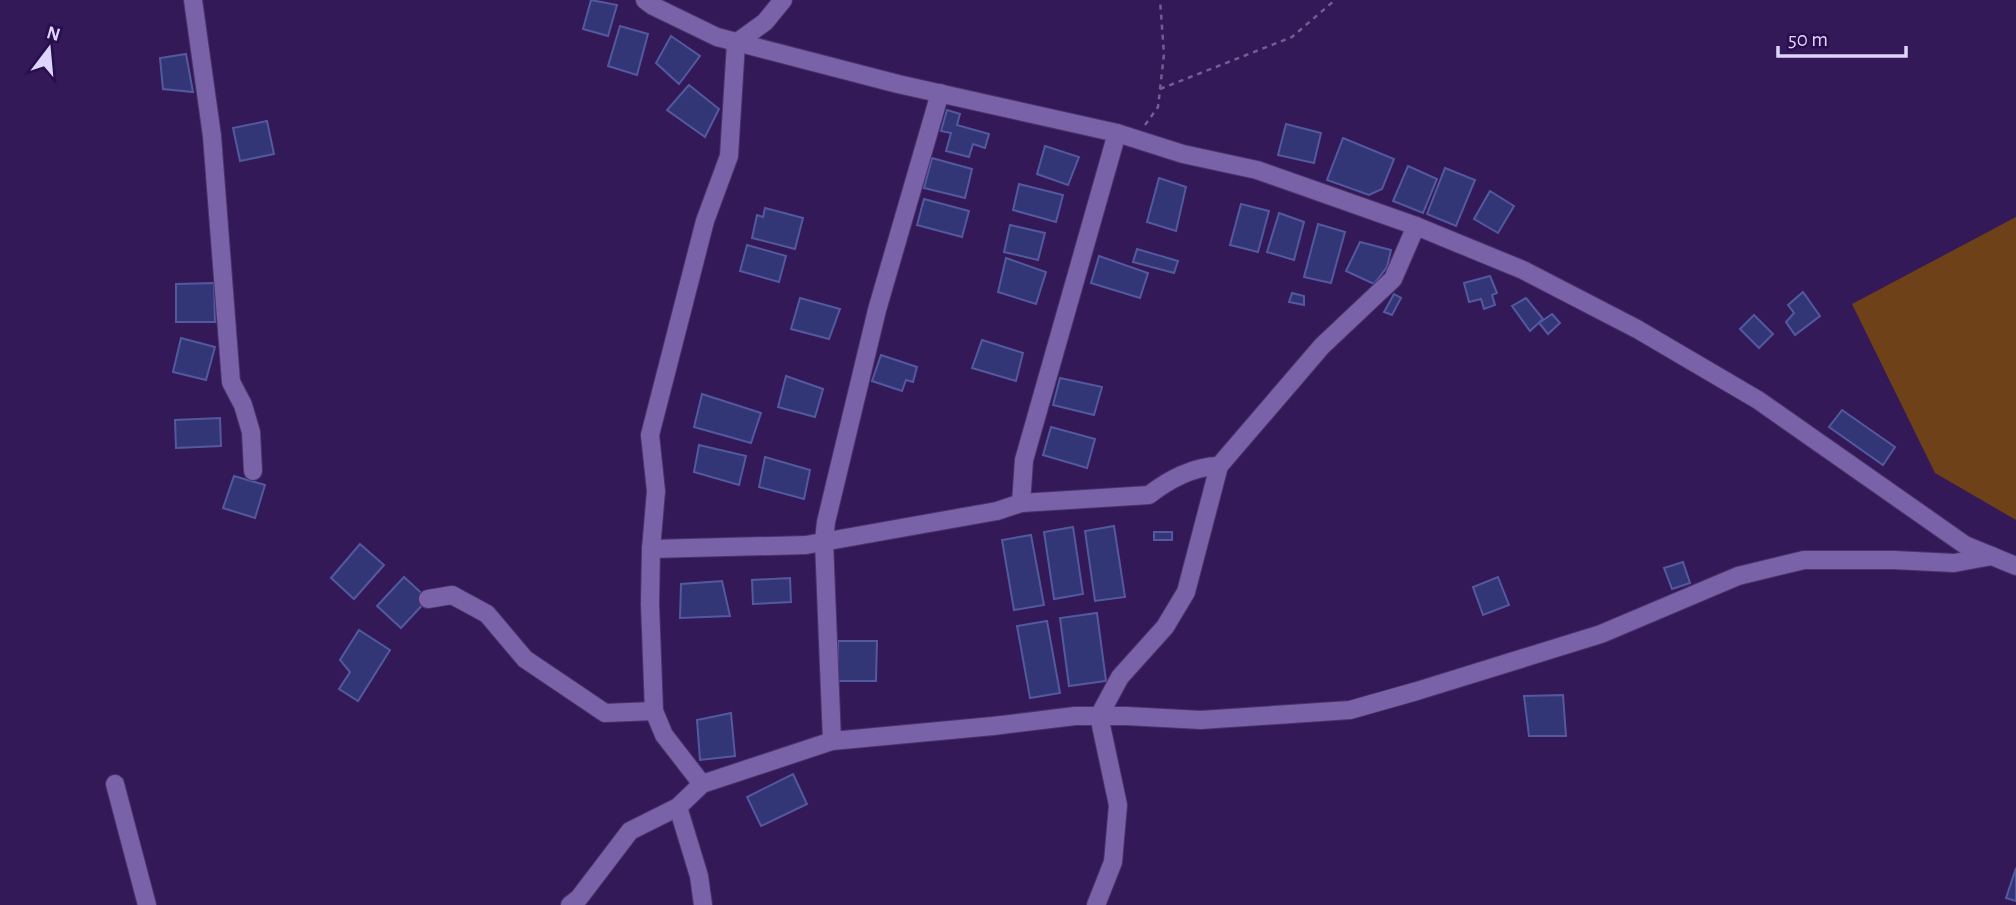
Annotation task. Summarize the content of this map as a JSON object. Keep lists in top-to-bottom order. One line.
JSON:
{"scale_bar":"50 m","north":"top"}
